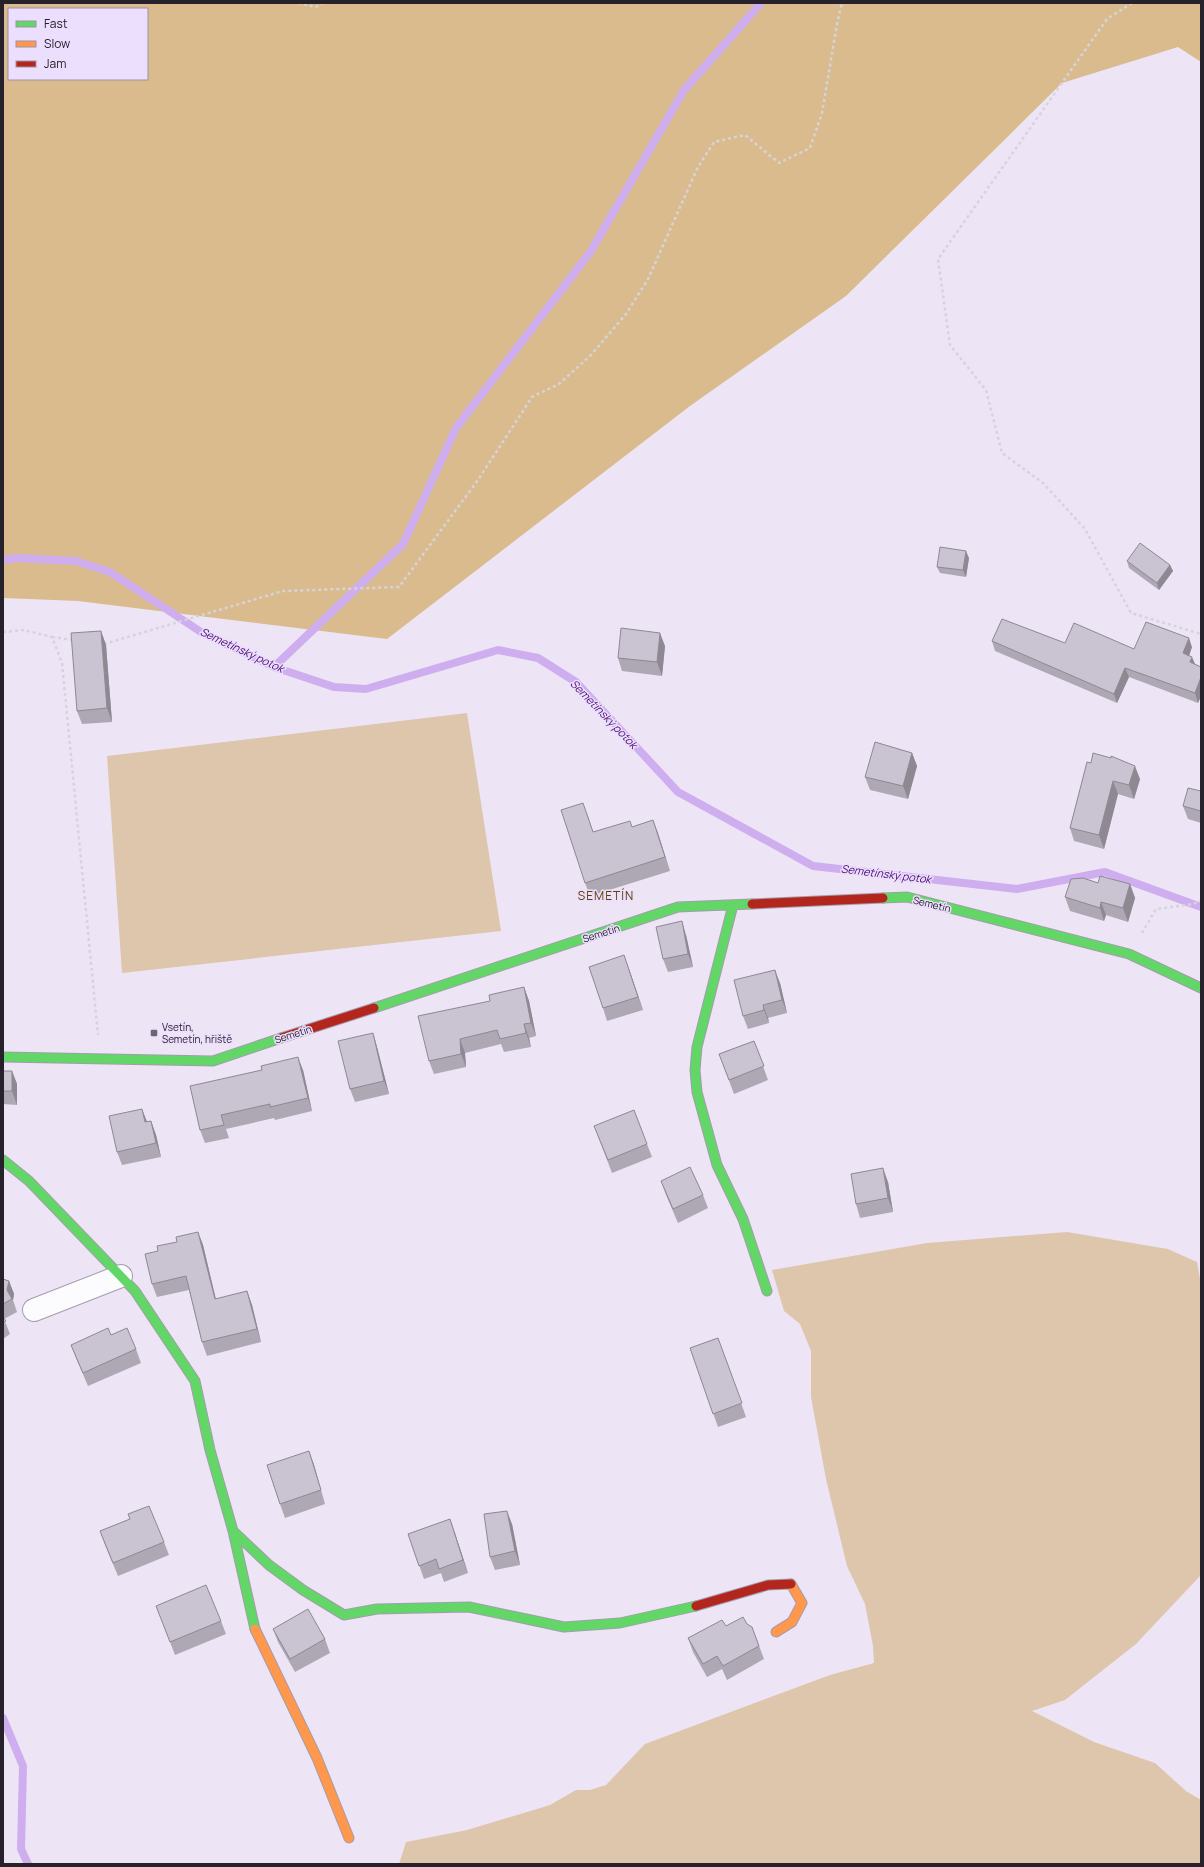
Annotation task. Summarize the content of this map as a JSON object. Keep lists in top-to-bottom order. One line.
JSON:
{"streets":{"street":["Semetín"]},"districts":["SEMETÍN"],"water":["Semetínský potok"],"places":{"transit":["Vsetín, Semetín, hřiště"]},"legend":["Fast","Slow","Jam"]}
